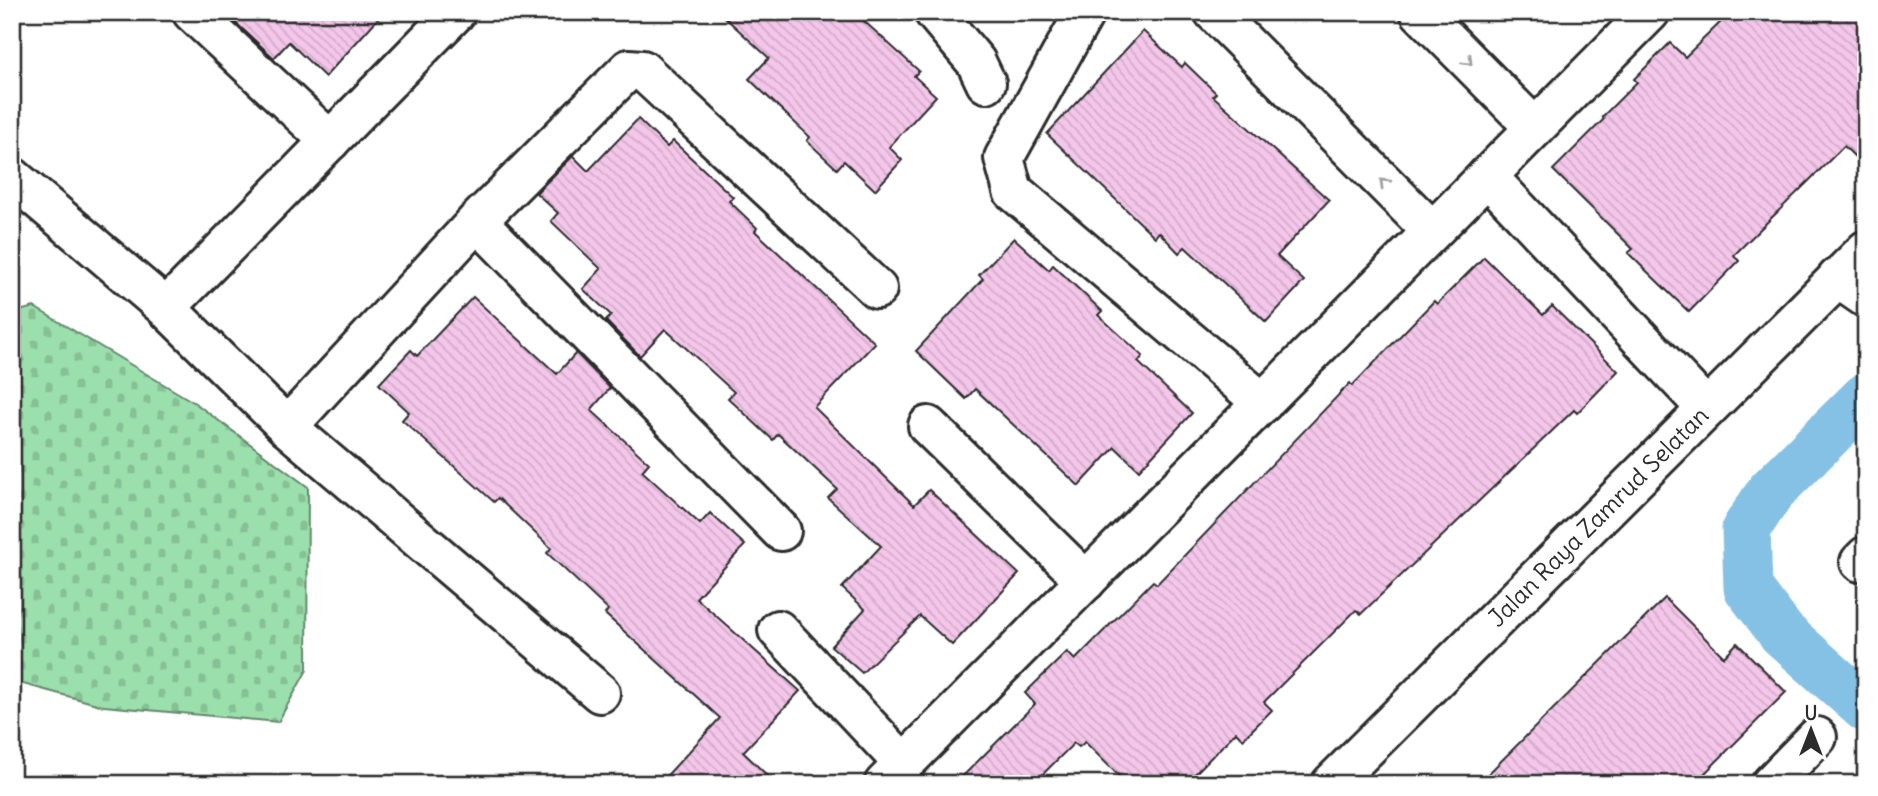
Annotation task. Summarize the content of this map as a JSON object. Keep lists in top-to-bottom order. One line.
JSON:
{"streets":{"street":["Jalan Raya Zamrud Selatan"]},"north":"top"}
